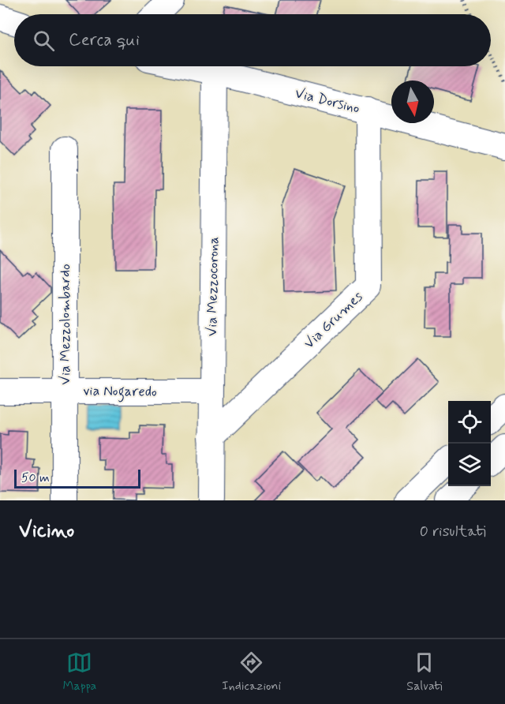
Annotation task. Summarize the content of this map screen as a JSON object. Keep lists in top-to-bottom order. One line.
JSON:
{"streets":{"street":["Via Dorsino","Via Mezzocorona","Via Grumes","Via Mezzolombardo","via Nogaredo"]},"crossings":[["Via Dorsino","Via Mezzocorona"],["Via Dorsino","Via Grumes"],["Via Mezzocorona","Via Grumes"],["Via Mezzocorona","via Nogaredo"],["Via Mezzolombardo","via Nogaredo"]],"scale_bar":"50 m","north":"bottom","page":{"search":"Cerca qui","scale":"50 m","heading":["Vicino","0 risultati"],"nav":["Mappa","Indicazioni","Salvati"]}}
